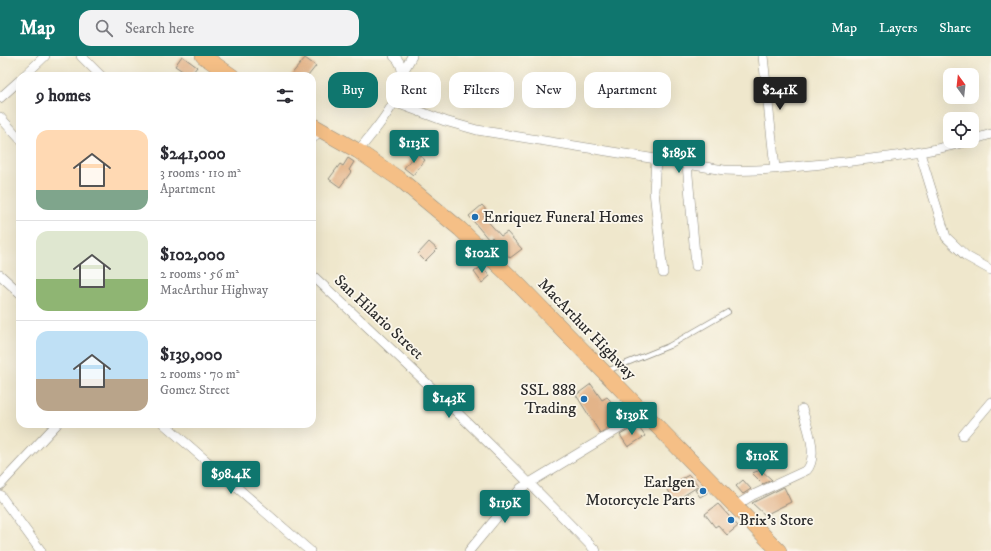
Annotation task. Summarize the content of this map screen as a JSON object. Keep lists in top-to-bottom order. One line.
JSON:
{"streets":{"highway":["MacArthur Highway"],"street":["San Hilario Street"]},"places":["Enriquez Funeral Homes","SSL 888 Trading","Earlgen Motorcycle Parts","Brix's Store"],"north":"top","page":{"header":"Map","search":"Search here","nav":["Map","Layers","Share"],"chip":["Buy","Rent","Filters","New","Apartment"],"heading":"9 homes","price":["$241K","$113K","$189K","$102K","$143K","$139K","$110K","$98.4K","$119K"],"list":[{"name":"$241,000","note":"3 rooms · 110 m² · Apartment"},{"name":"$102,000","note":"2 rooms · 56 m² · MacArthur Highway"},{"name":"$139,000","note":"2 rooms · 70 m² · Gomez Street"}]}}
